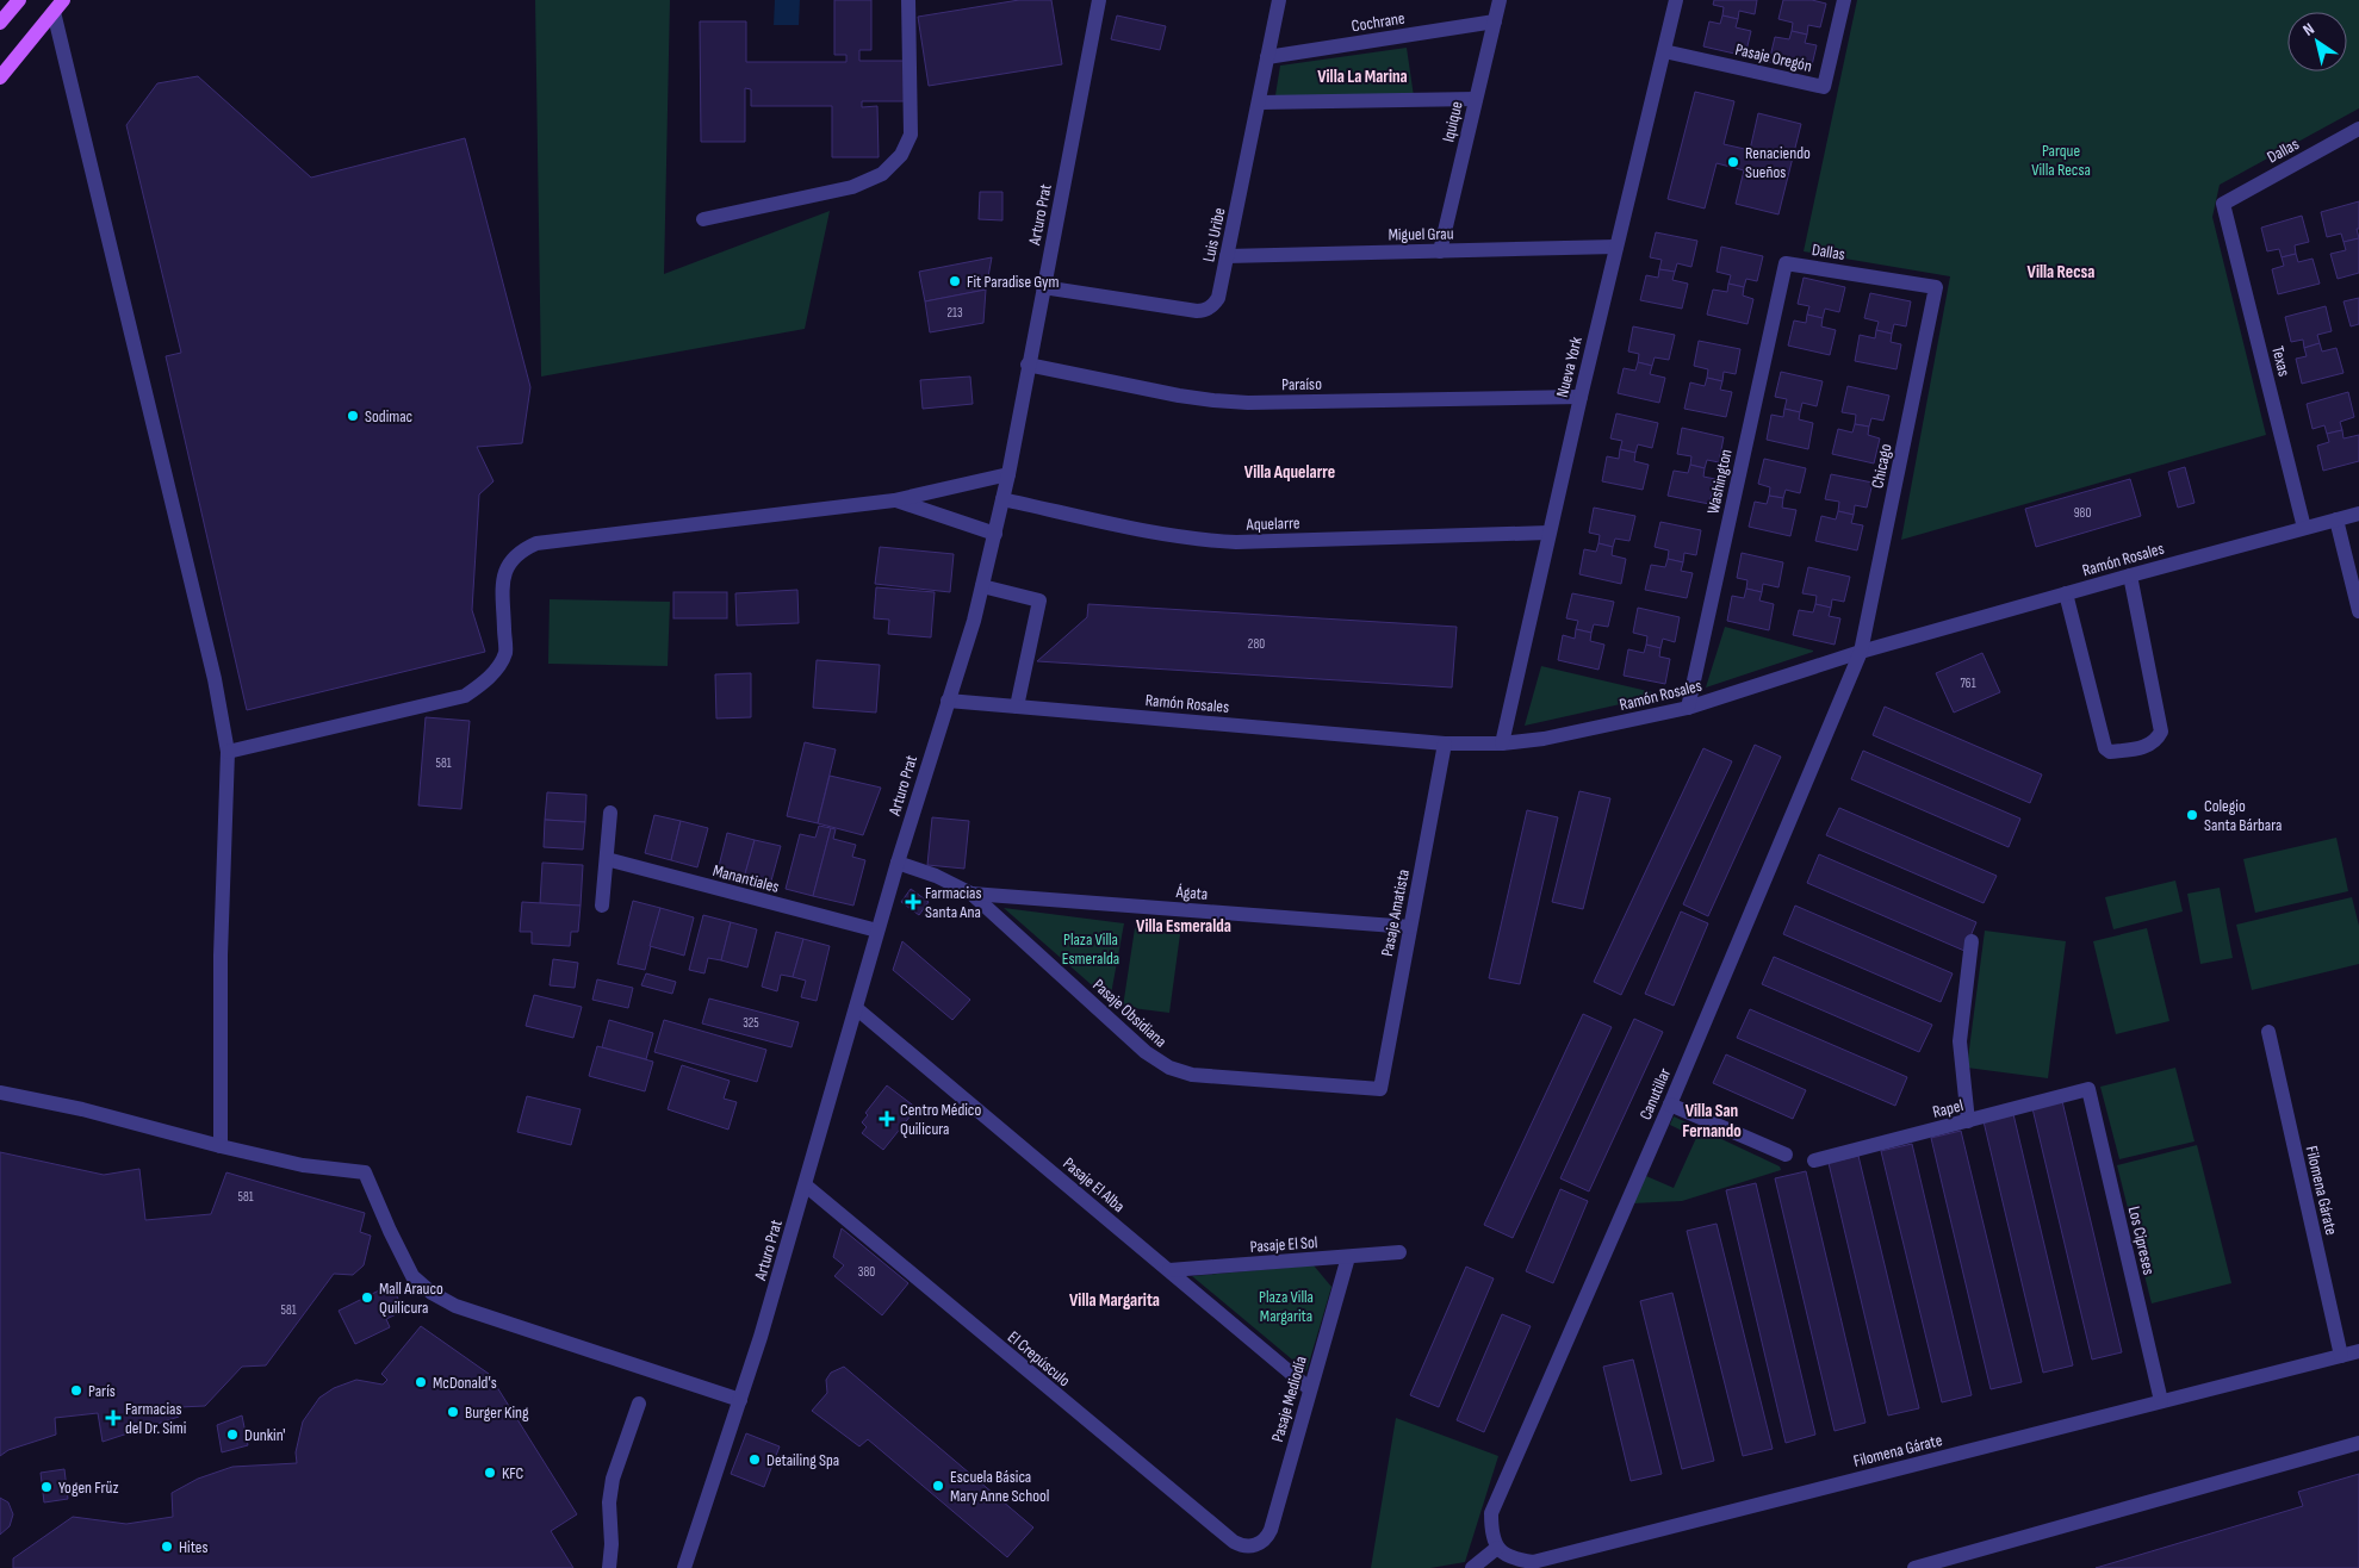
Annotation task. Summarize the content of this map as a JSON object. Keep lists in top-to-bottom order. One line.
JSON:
{"streets":{"street":["Cochrane","Pasaje Oregón","Iquique","Dallas","Arturo Prat","Miguel Grau","Luis Uribe","Texas","Nueva York","Paraíso","Chicago","Washington","Aquelarre","Ramón Rosales","Manantiales","Ágata","Pasaje Amatista","Pasaje Obsidiana","Canutillar","Rapel","Pasaje El Alba","Filomena Gárate","Los Cipreses","Pasaje El Sol","El Crepúsculo","Pasaje Mediodía"]},"crossings":[["Cochrane","Iquique"],["Cochrane","Luis Uribe"],["Pasaje Oregón","Nueva York"],["Iquique","Miguel Grau"],["Dallas","Texas"],["Dallas","Chicago"],["Dallas","Washington"],["Arturo Prat","Luis Uribe"],["Arturo Prat","Paraíso"],["Arturo Prat","Aquelarre"],["Arturo Prat","Ramón Rosales"],["Arturo Prat","Manantiales"],["Arturo Prat","Pasaje Obsidiana"],["Arturo Prat","Pasaje El Alba"],["Arturo Prat","El Crepúsculo"],["Miguel Grau","Luis Uribe"],["Miguel Grau","Nueva York"],["Texas","Ramón Rosales"],["Nueva York","Paraíso"],["Nueva York","Aquelarre"],["Nueva York","Ramón Rosales"],["Chicago","Ramón Rosales"],["Chicago","Canutillar"],["Washington","Ramón Rosales"],["Ramón Rosales","Pasaje Amatista"],["Ramón Rosales","Canutillar"],["Ágata","Pasaje Amatista"],["Ágata","Pasaje Obsidiana"],["Pasaje Amatista","Pasaje Obsidiana"],["Canutillar","Filomena Gárate"],["Rapel","Los Cipreses"],["Pasaje El Alba","Pasaje El Sol"],["Pasaje El Alba","Pasaje Mediodía"],["Filomena Gárate","Los Cipreses"],["Pasaje El Sol","Pasaje Mediodía"],["El Crepúsculo","Pasaje Mediodía"]],"districts":["Villa La Marina","Villa Recsa","Villa Aquelarre","Villa Esmeralda","Villa San Fernando","Villa Margarita"],"parks":["Parque Villa Recsa","Plaza Villa Esmeralda","Plaza Villa Margarita"],"places":{"other":["Renaciendo Sueños","Fit Paradise Gym","Sodimac","Colegio Santa Bárbara","Mall Arauco Quilicura","McDonald's","París","Burger King","Dunkin'","Detailing Spa","KFC","Escuela Básica Mary Anne School","Yogen Früz","Hites"],"health":["Farmacias Santa Ana","Centro Médico Quilicura","Farmacias del Dr. Simi"]},"house_numbers":["213","980","280","761","581","325","581","380","581"],"north":"top left"}
